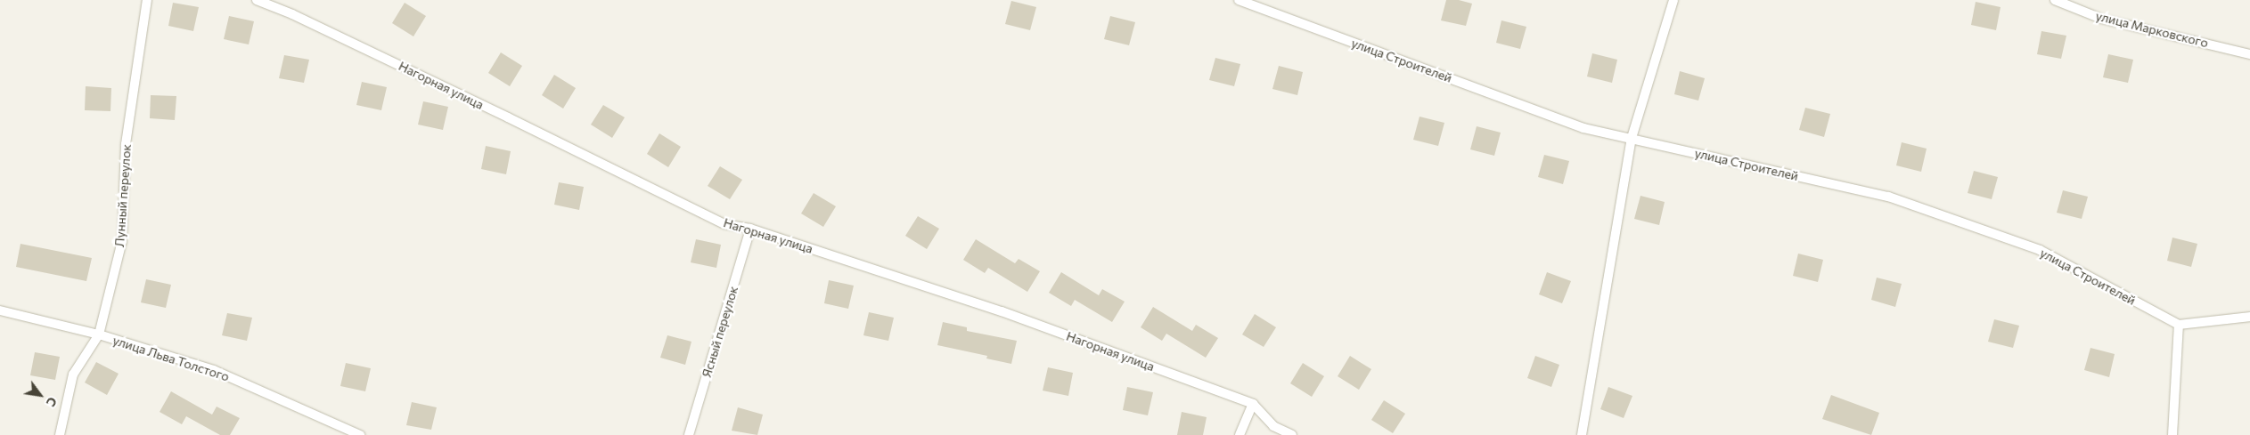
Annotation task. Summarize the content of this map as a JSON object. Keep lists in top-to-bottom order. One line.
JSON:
{"streets":{"lane":["улица Марковского","улица Строителей","Нагорная улица","Лунный переулок","Ясный переулок","улица Льва Толстого"]},"crossings":[["Нагорная улица","Ясный переулок"],["Лунный переулок","улица Льва Толстого"]],"north":"bottom right"}
